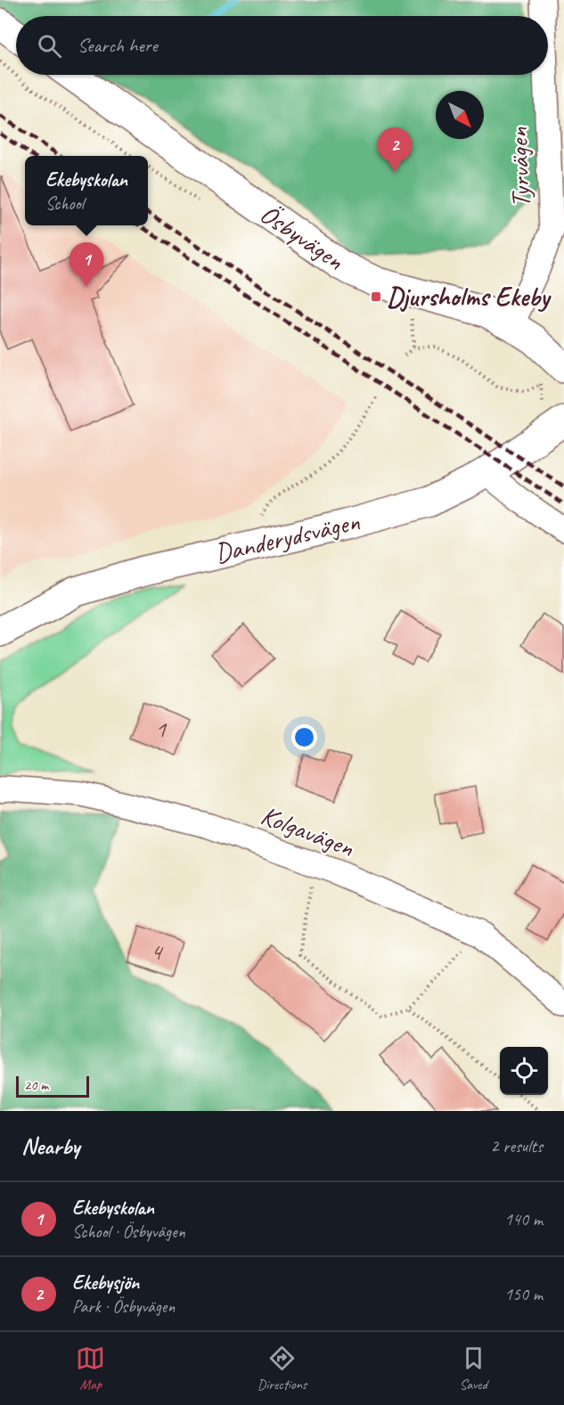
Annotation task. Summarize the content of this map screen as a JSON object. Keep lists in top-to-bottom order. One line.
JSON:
{"streets":{"street":["Tyrvägen","Ösbyvägen","Danderydsvägen","Kolgavägen"]},"crossings":[["Tyrvägen","Ösbyvägen"]],"places":{"transit":["Djursholms Ekeby"]},"house_numbers":["1","4"],"scale_bar":"20 m","north":"bottom right","page":{"search":"Search here","pins":["2","1"],"popup":["Ekebyskolan","School"],"scale":"20 m","heading":["Nearby","2 results"],"list":[{"mark":"1","name":"Ekebyskolan","note":"School · Ösbyvägen","value":"140 m"},{"mark":"2","name":"Ekebysjön","note":"Park · Ösbyvägen","value":"150 m"}],"nav":["Map","Directions","Saved"]}}
